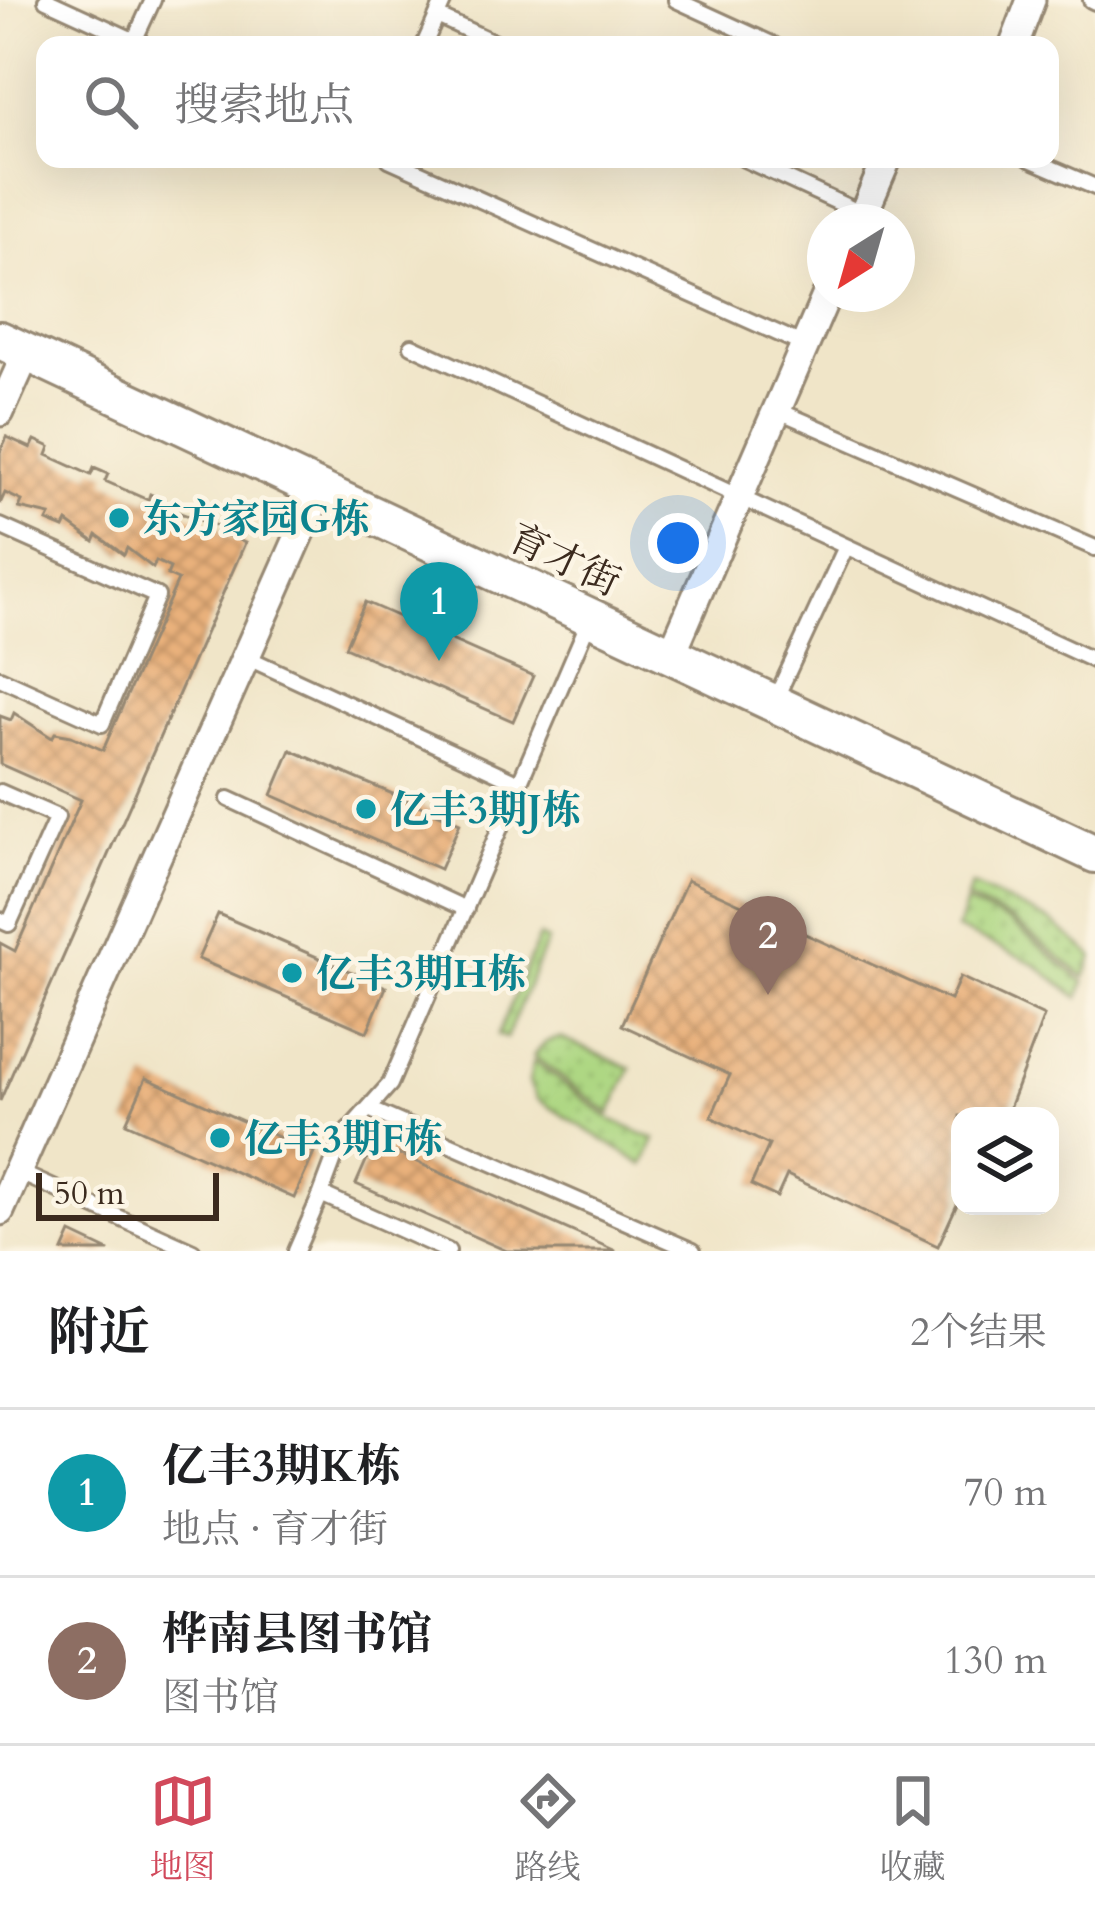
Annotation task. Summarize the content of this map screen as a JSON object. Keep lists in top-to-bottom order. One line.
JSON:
{"streets":{"street":["育才街"]},"places":["东方家园G栋","亿丰3期J栋","亿丰3期H栋","亿丰3期F栋"],"scale_bar":"50 m","north":"bottom left","page":{"search":"搜索地点","pins":["1","2"],"scale":"50 m","heading":["附近","2个结果"],"list":[{"mark":"1","name":"亿丰3期K栋","note":"地点 · 育才街","value":"70 m"},{"mark":"2","name":"桦南县图书馆","note":"图书馆","value":"130 m"}],"nav":["地图","路线","收藏"]}}
